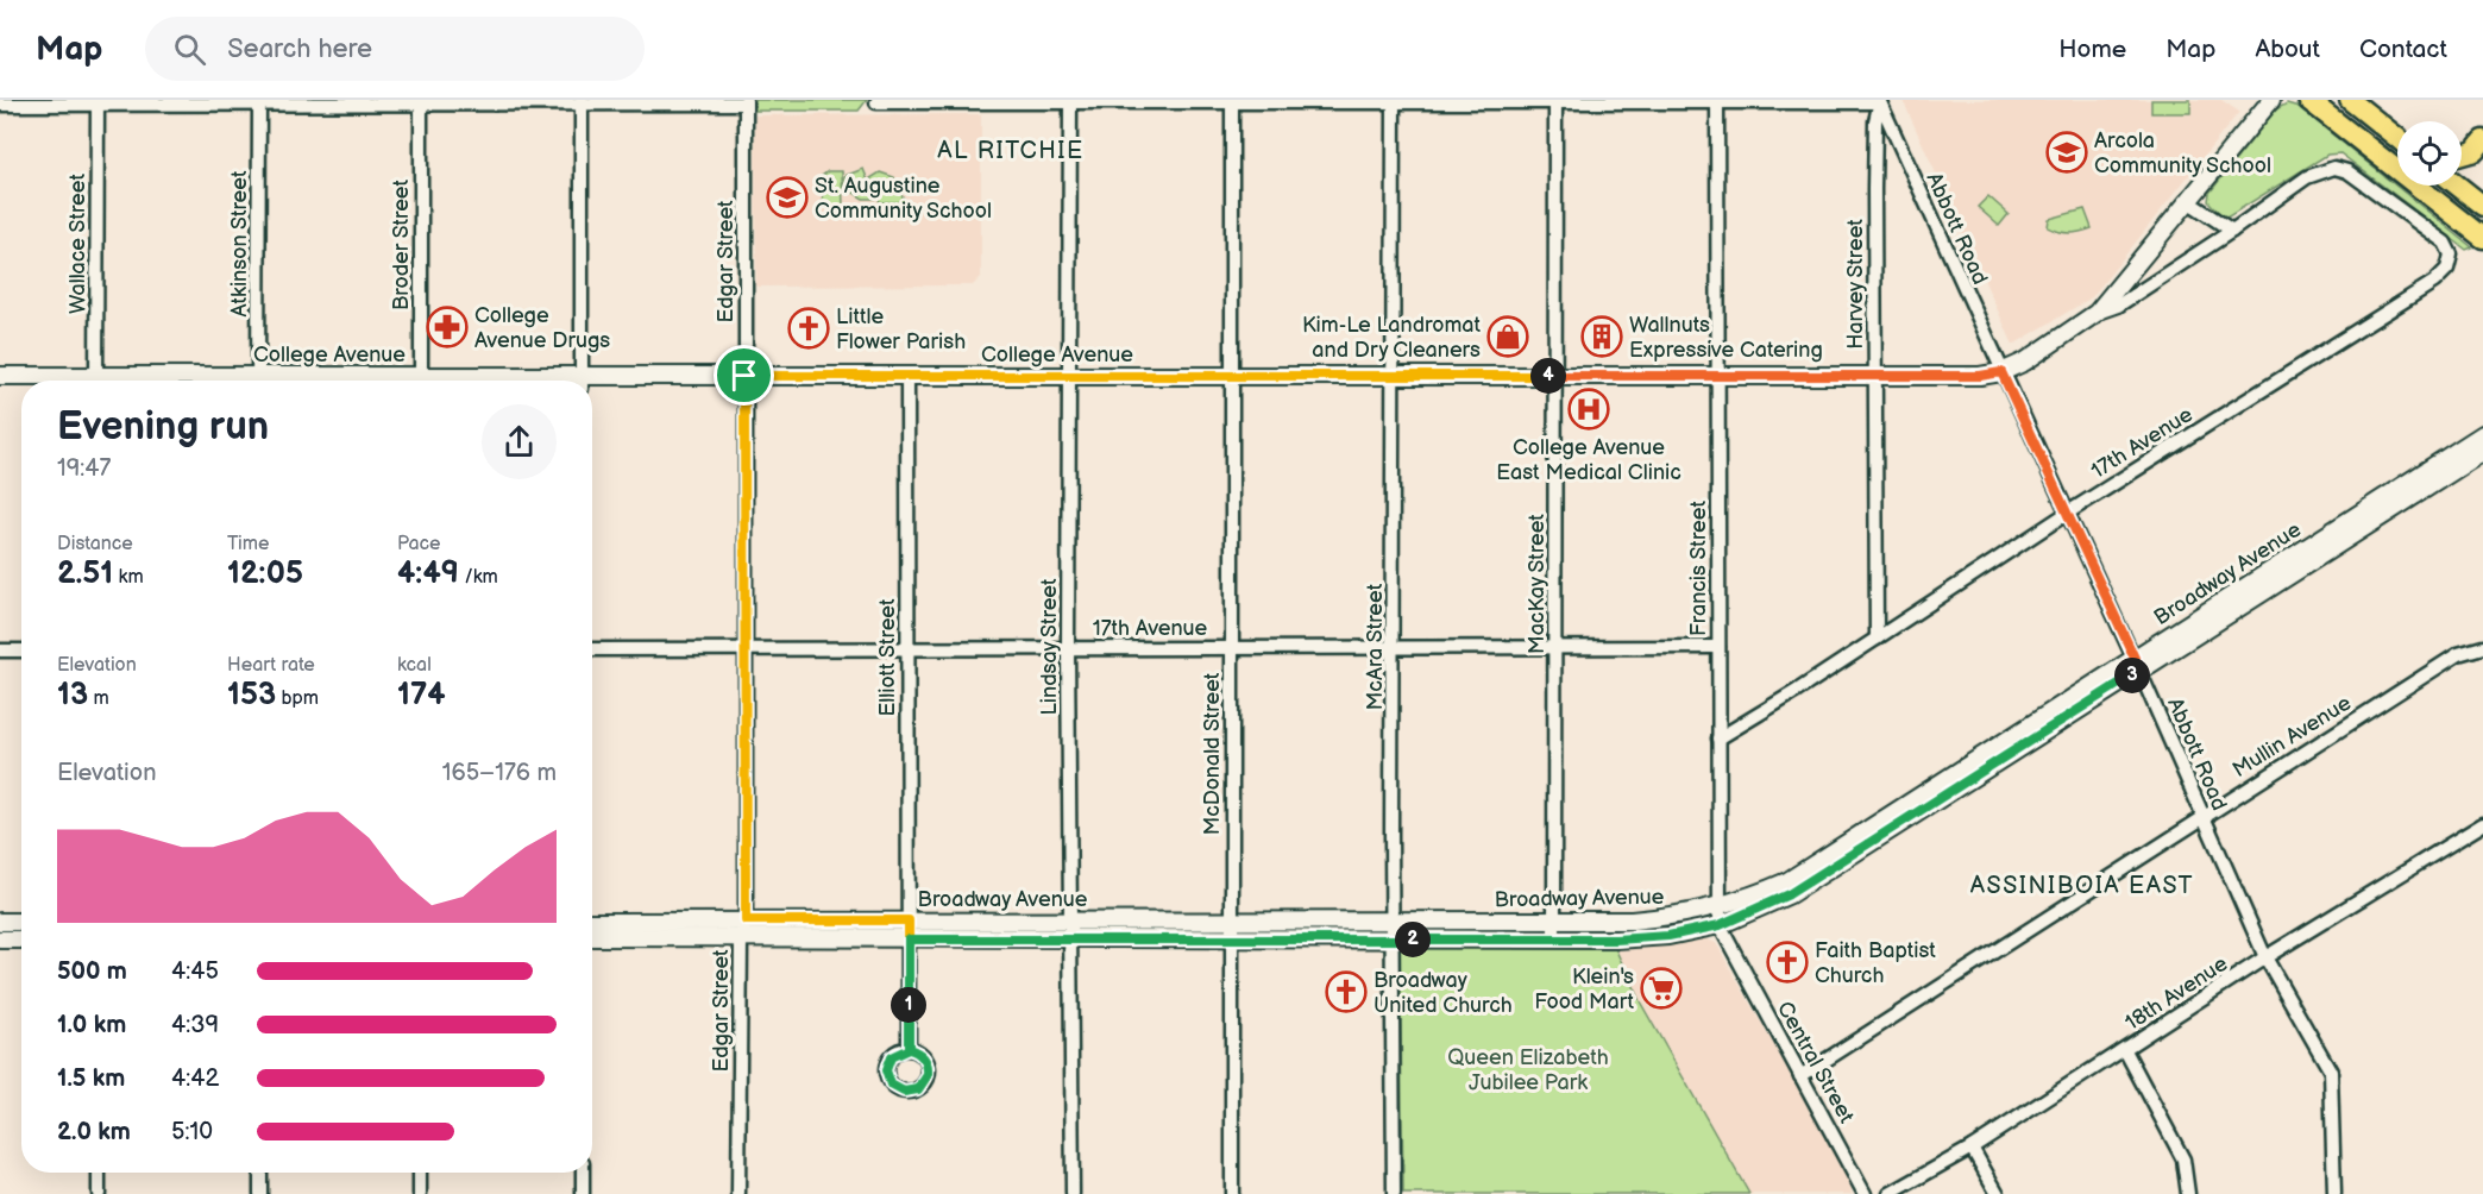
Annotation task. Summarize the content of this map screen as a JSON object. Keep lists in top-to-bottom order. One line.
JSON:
{"streets":{"street":["Abbott Road","Wallace Street","Atkinson Street","Broder Street","Edgar Street","Harvey Street","College Avenue","17th Avenue","Francis Street","Broadway Avenue","MacKay Street","Lindsay Street","McAra Street","Elliott Street","Mullin Avenue","McDonald Street","18th Avenue","Central Street"]},"crossings":[["Abbott Road","Harvey Street"],["Abbott Road","College Avenue"],["Abbott Road","17th Avenue"],["Abbott Road","Broadway Avenue"],["Abbott Road","Mullin Avenue"],["Abbott Road","18th Avenue"],["Edgar Street","College Avenue"],["Edgar Street","17th Avenue"],["Edgar Street","Broadway Avenue"],["Harvey Street","College Avenue"],["Harvey Street","17th Avenue"],["College Avenue","17th Avenue"],["College Avenue","Francis Street"],["College Avenue","MacKay Street"],["College Avenue","Lindsay Street"],["College Avenue","McAra Street"],["College Avenue","Elliott Street"],["College Avenue","McDonald Street"],["17th Avenue","Francis Street"],["17th Avenue","MacKay Street"],["17th Avenue","Lindsay Street"],["17th Avenue","McAra Street"],["17th Avenue","Elliott Street"],["17th Avenue","McDonald Street"],["Francis Street","Broadway Avenue"],["Francis Street","Central Street"],["Broadway Avenue","MacKay Street"],["Broadway Avenue","Lindsay Street"],["Broadway Avenue","McAra Street"],["Broadway Avenue","Elliott Street"],["Broadway Avenue","McDonald Street"],["Broadway Avenue","Central Street"],["Mullin Avenue","Central Street"]],"districts":["AL RITCHIE","ASSINIBOIA EAST"],"parks":["Queen Elizabeth Jubilee Park"],"places":{"school or university":["Arcola Community School","St. Augustine Community School"],"pharmacy":["College Avenue Drugs"],"church":["Little Flower Parish","Faith Baptist Church","Broadway United Church"],"shop":["Kim-Le Landromat and Dry Cleaners"],"building":["Wallnuts Expressive Catering"],"hospital":["College Avenue East Medical Clinic"],"supermarket":["Klein's Food Mart"]},"page":{"header":"Map","search":"Search here","nav":["Home","Map","About","Contact"],"pins":["4","3","2","1"],"heading":["Evening run","19:47"],"stats":[["Distance","2.51 km"],["Time","12:05"],["Pace","4:49 /km"],["Elevation","13 m"],["Heart rate","153 bpm"],["kcal","174"]],"chart":["Elevation","165–176 m"],"list":[{"name":"500 m","note":"4:45"},{"name":"1.0 km","note":"4:39"},{"name":"1.5 km","note":"4:42"},{"name":"2.0 km","note":"5:10"}]}}
